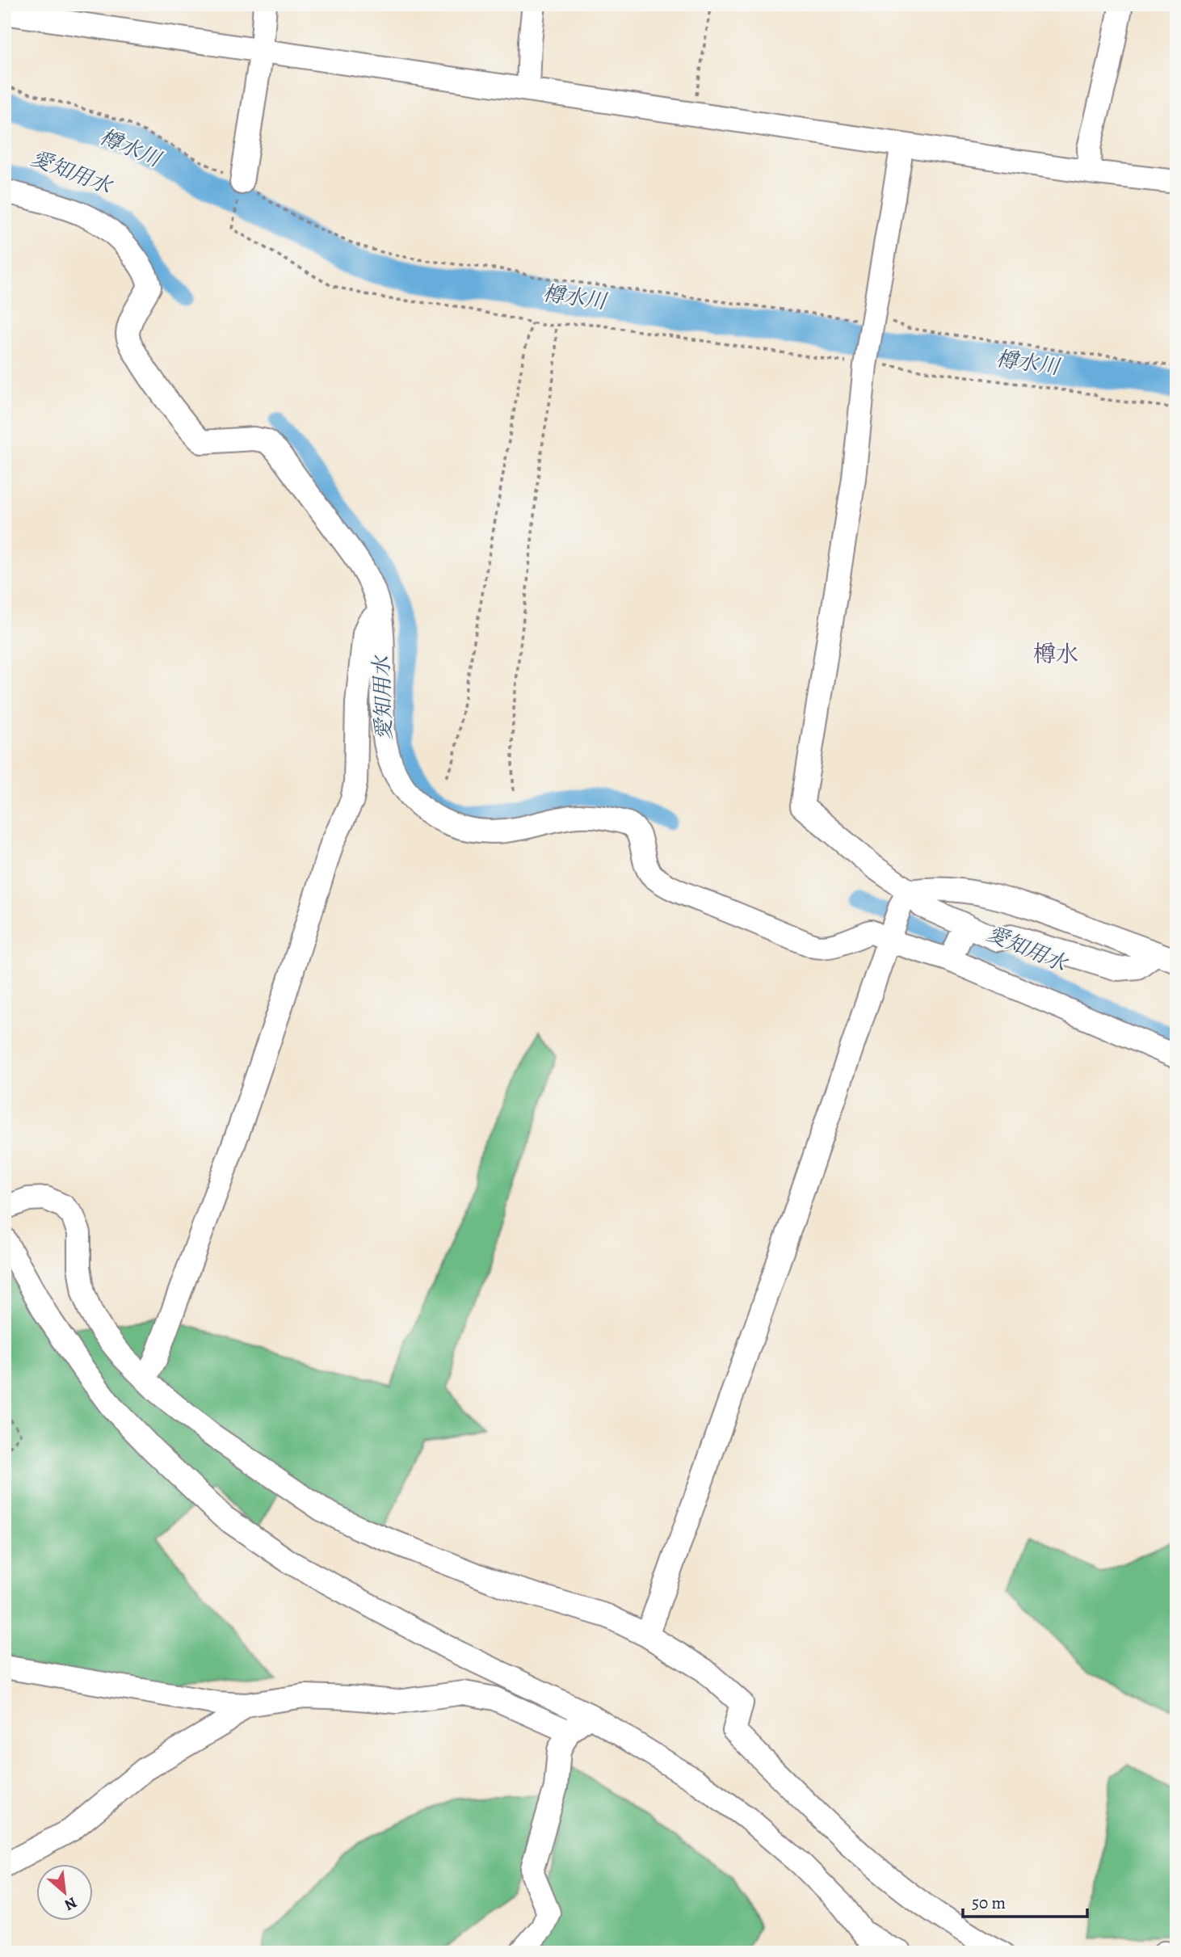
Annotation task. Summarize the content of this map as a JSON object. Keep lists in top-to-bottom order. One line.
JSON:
{"districts":["樽水"],"water":["樽水川","愛知用水"],"scale_bar":"50 m","north":"bottom right"}
